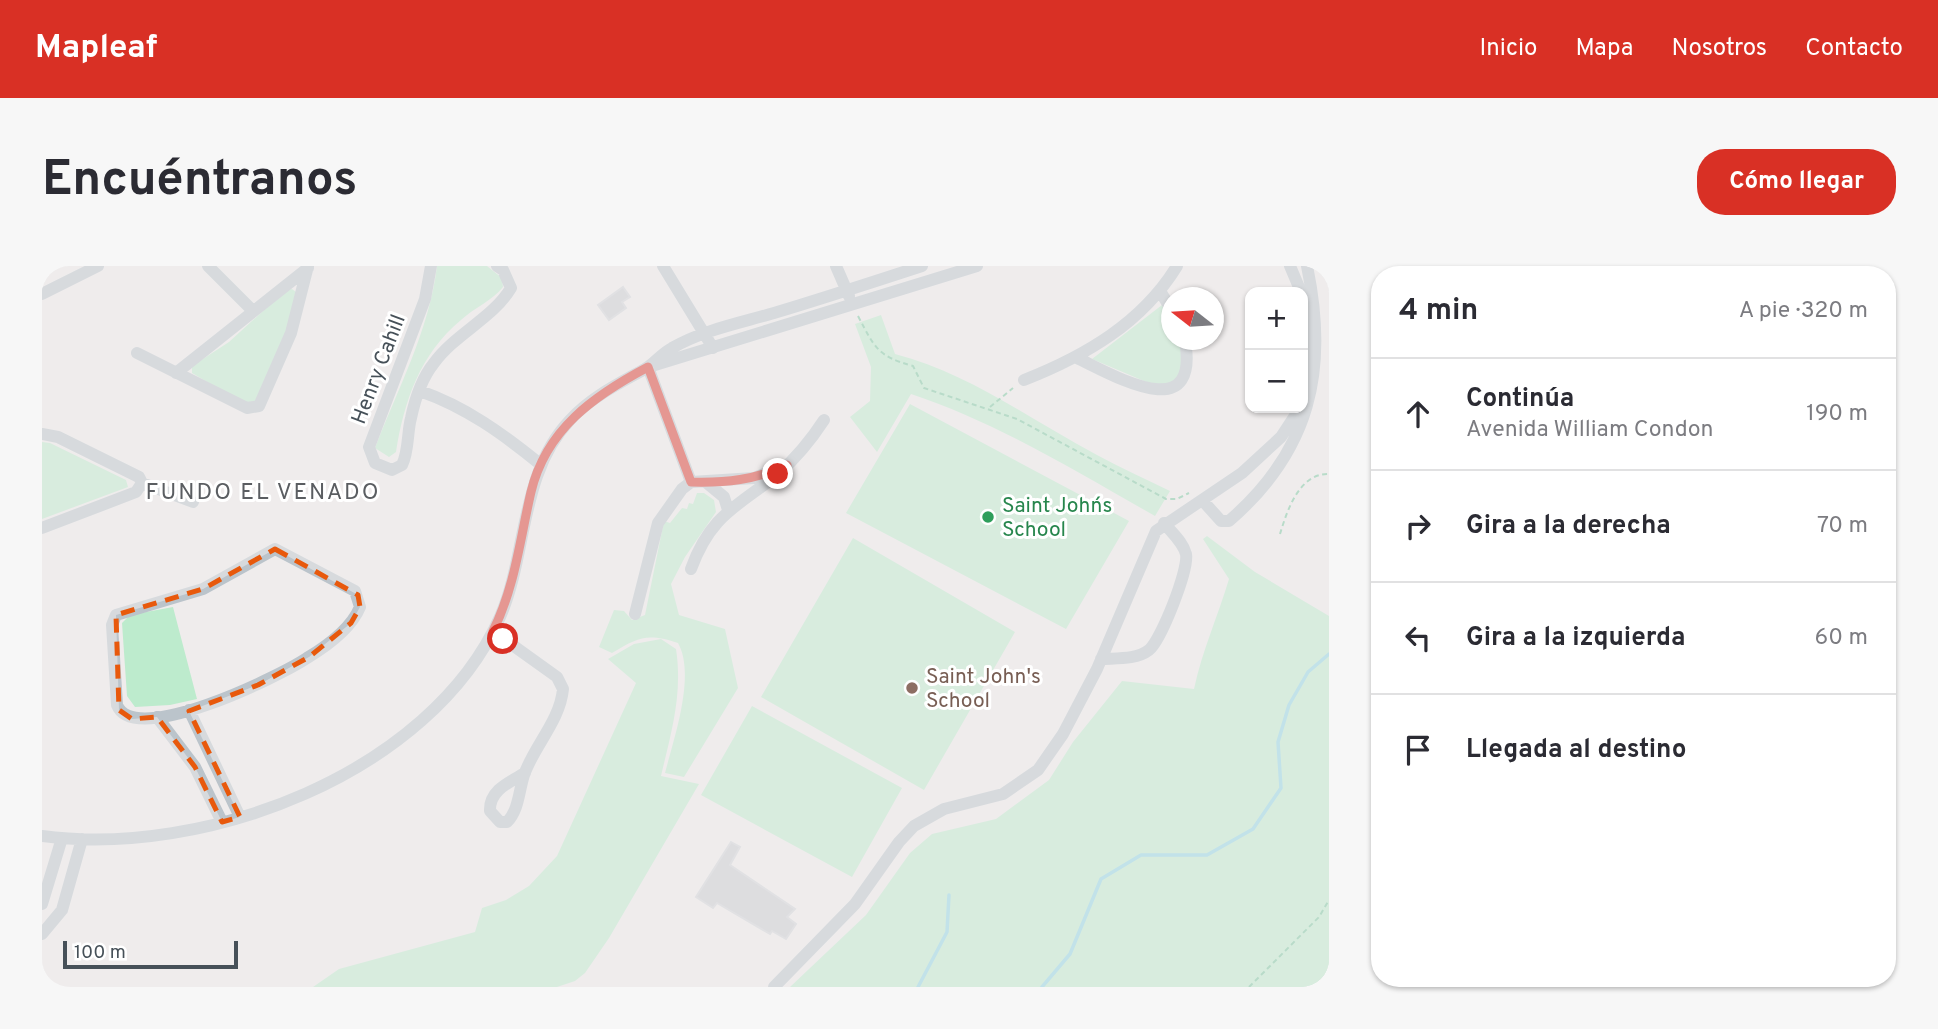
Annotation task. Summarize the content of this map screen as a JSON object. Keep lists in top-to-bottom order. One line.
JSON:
{"streets":{"street":["Henry Cahill"]},"districts":["FUNDO EL VENADO"],"places":["Saint John´s School","Saint John's School"],"scale_bar":"100 m","north":"left","page":{"header":"Mapleaf","nav":["Inicio","Mapa","Nosotros","Contacto"],"buttons":"Cómo llegar","title":"Encuéntranos","heading":["4 min","A pie · 320 m"],"map_buttons":["+","−"],"list":[["Continúa","Avenida William Condon","190 m"],["Gira a la derecha","70 m"],["Gira a la izquierda","60 m"],"Llegada al destino"],"scale":"100 m"}}
